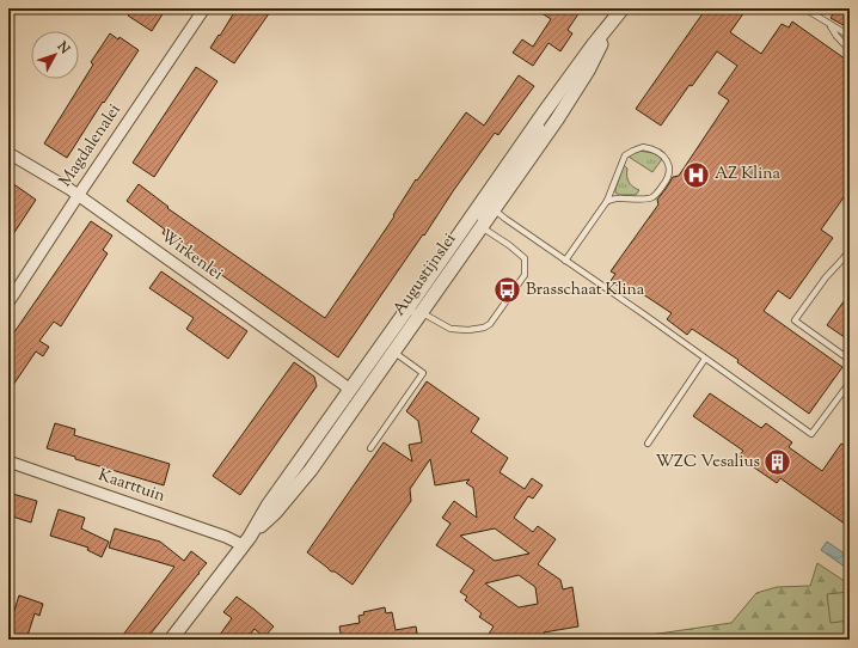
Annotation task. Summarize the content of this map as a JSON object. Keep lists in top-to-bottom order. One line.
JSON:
{"streets":{"street":["Magdalenalei","Wirkenlei","Augustijnslei","Kaarttuin"]},"crossings":[["Magdalenalei","Wirkenlei"],["Wirkenlei","Augustijnslei"],["Augustijnslei","Kaarttuin"]],"places":{"hospital":["AZ Klina"],"bus stop":["Brasschaat Klina"],"building":["WZC Vesalius"]},"north":"top right"}
